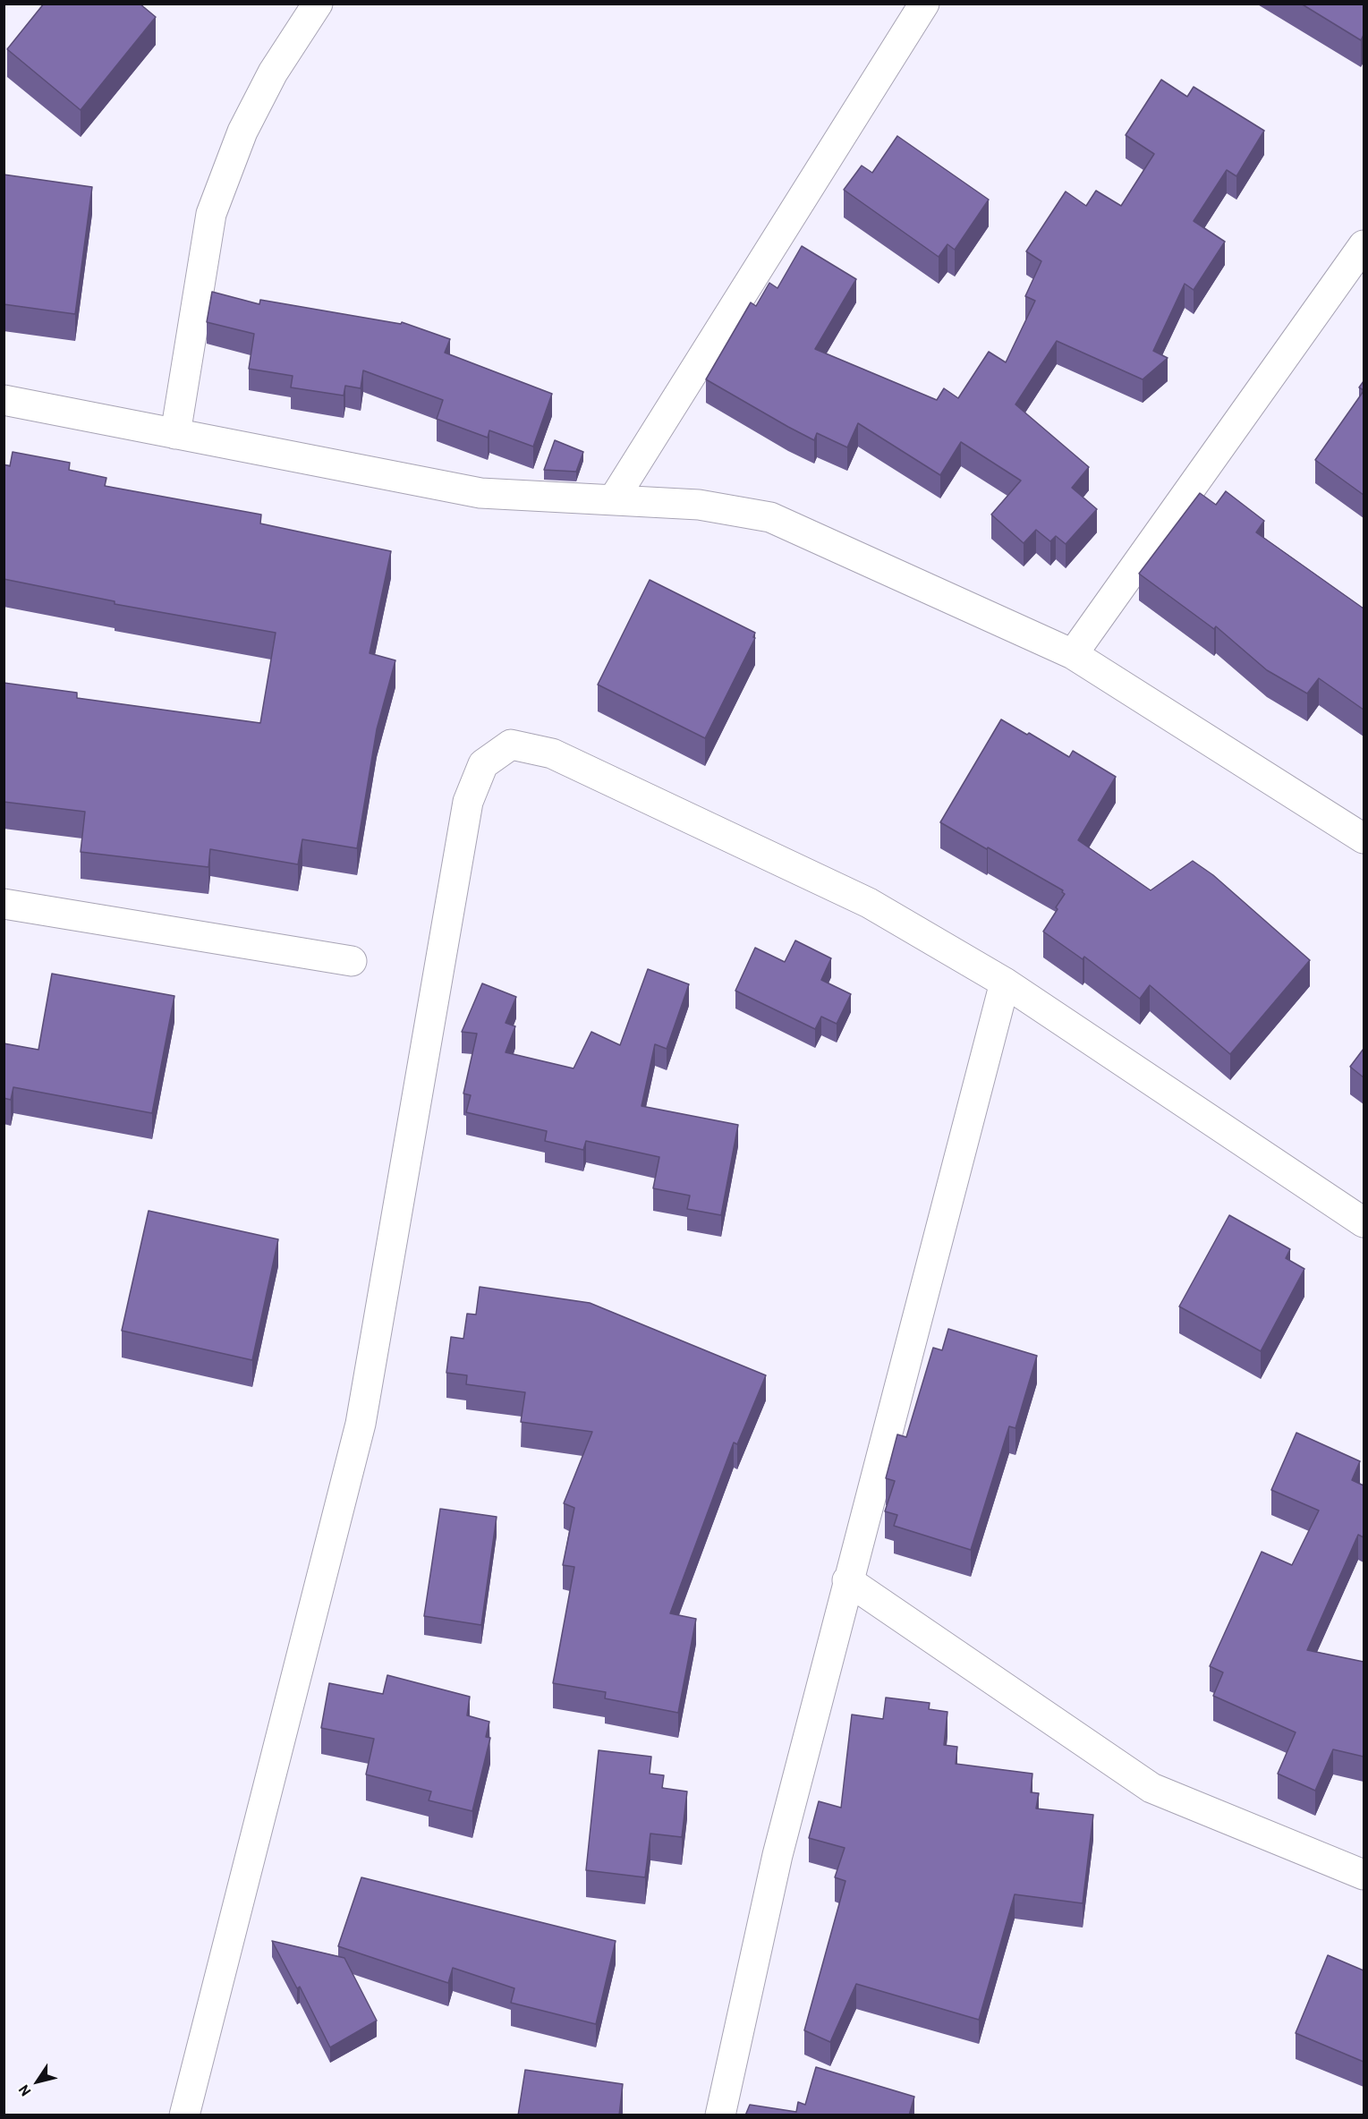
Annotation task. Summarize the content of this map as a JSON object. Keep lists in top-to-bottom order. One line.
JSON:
{"north":"bottom left"}
